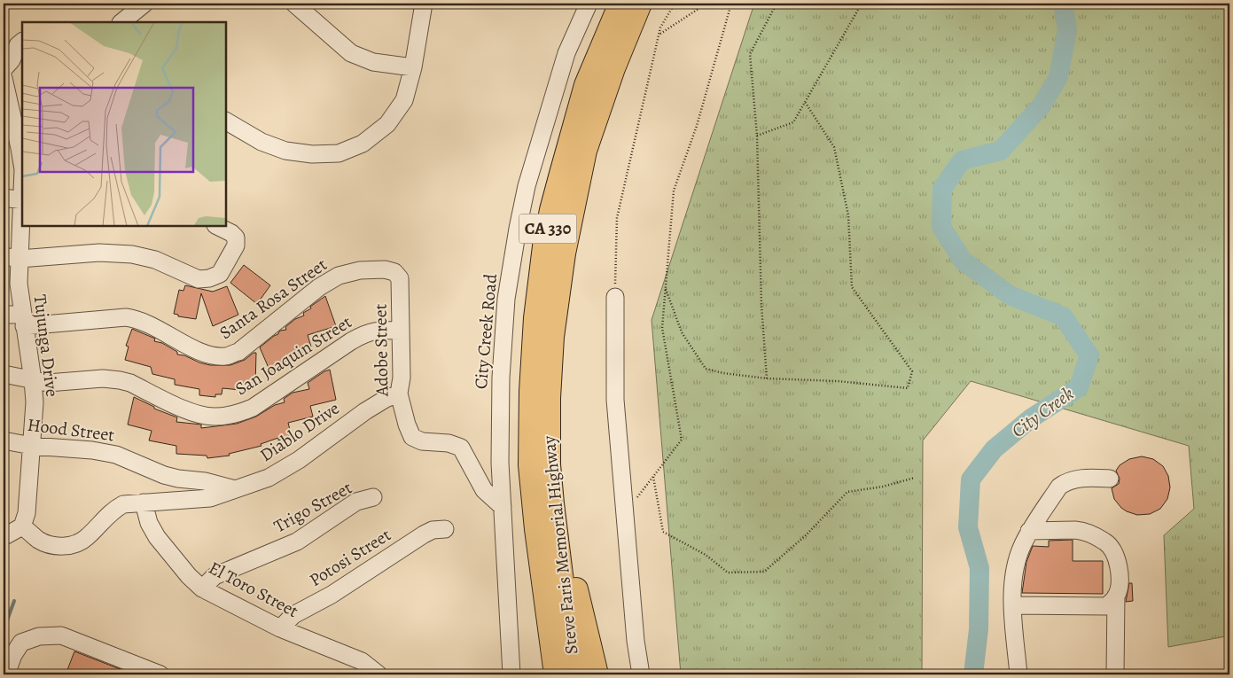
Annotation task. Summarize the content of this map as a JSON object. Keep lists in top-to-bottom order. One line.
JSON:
{"streets":{"highway":["CA 330","Steve Faris Memorial Highway"],"street":["Santa Rosa Street","City Creek Road","Tujunga Drive","Adobe Street","San Joaquin Street","Hood Street","Diablo Drive","Trigo Street","Potosi Street","El Toro Street"]},"crossings":[["Santa Rosa Street","Tujunga Drive"],["Santa Rosa Street","Adobe Street"],["City Creek Road","Adobe Street"],["Tujunga Drive","San Joaquin Street"],["Tujunga Drive","Hood Street"],["Tujunga Drive","Diablo Drive"],["Adobe Street","San Joaquin Street"],["Adobe Street","Diablo Drive"],["Hood Street","Diablo Drive"],["Diablo Drive","El Toro Street"],["Trigo Street","El Toro Street"],["Potosi Street","El Toro Street"]],"water":["City Creek"]}
